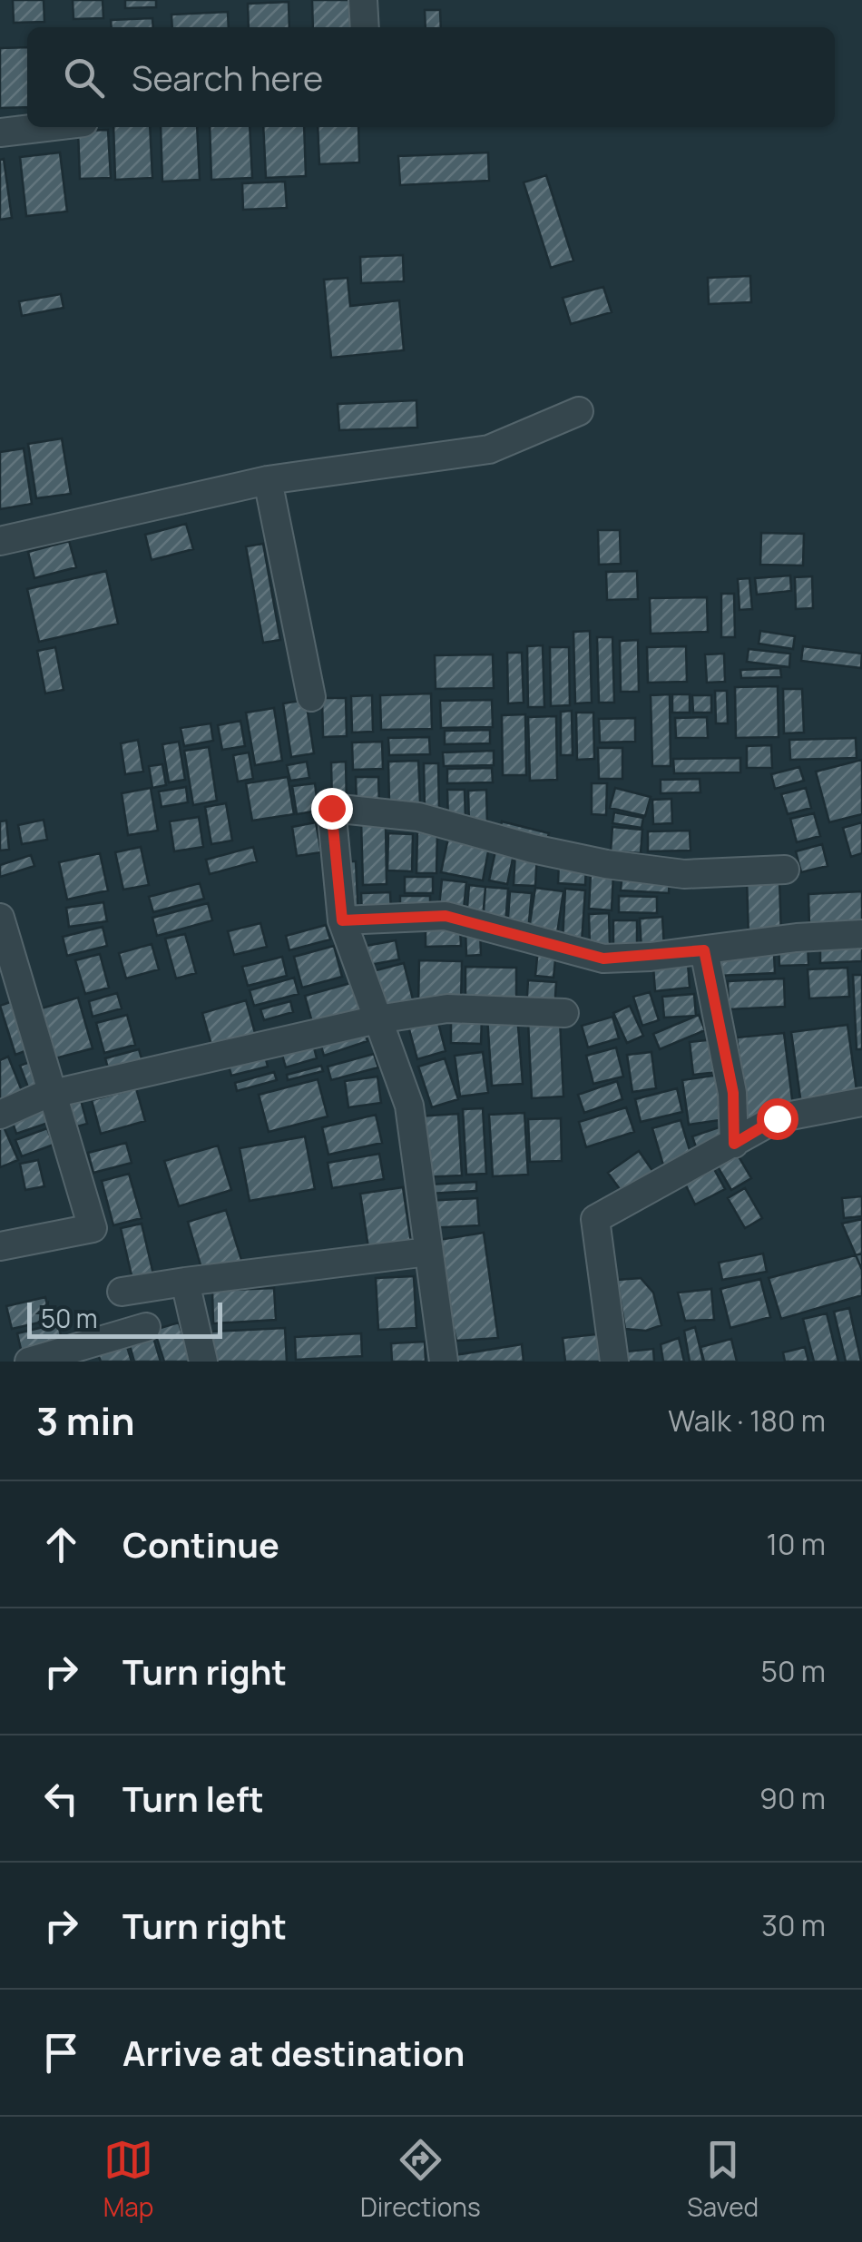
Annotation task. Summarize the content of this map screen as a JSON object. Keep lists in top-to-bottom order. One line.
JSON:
{"scale_bar":"50 m","page":{"search":"Search here","scale":"50 m","heading":["3 min","Walk · 180 m"],"list":[["Continue","10 m"],["Turn right","50 m"],["Turn left","90 m"],["Turn right","30 m"],"Arrive at destination"],"nav":["Map","Directions","Saved"]}}
